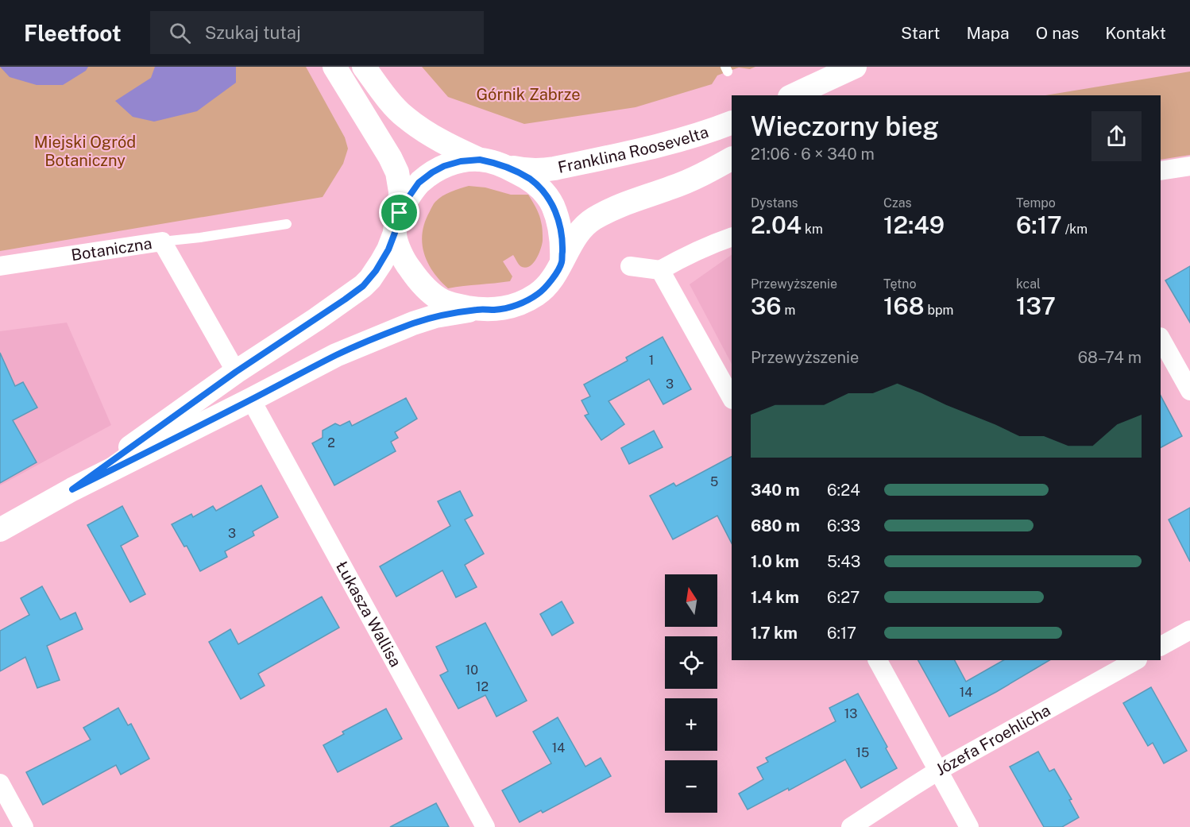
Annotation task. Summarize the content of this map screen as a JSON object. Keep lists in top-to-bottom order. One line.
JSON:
{"streets":{"street":["Franklina Roosevelta","Botaniczna","Łukasza Wallisa","Józefa Froehlicha"]},"parks":["Górnik Zabrze","Miejski Ogród Botaniczny"],"house_numbers":["1","3","2","5","3","10","12","14","13","14","15"],"north":"top","page":{"header":"Fleetfoot","search":"Szukaj tutaj","nav":["Start","Mapa","O nas","Kontakt"],"heading":["Wieczorny bieg","21:06 · 6 × 340 m"],"stats":[["Dystans","2.04 km"],["Czas","12:49"],["Tempo","6:17 /km"],["Przewyższenie","36 m"],["Tętno","168 bpm"],["kcal","137"]],"chart":["Przewyższenie","68–74 m"],"list":[{"name":"340 m","note":"6:24"},{"name":"680 m","note":"6:33"},{"name":"1.0 km","note":"5:43"},{"name":"1.4 km","note":"6:27"},{"name":"1.7 km","note":"6:17"}],"map_buttons":["+","−"]}}
